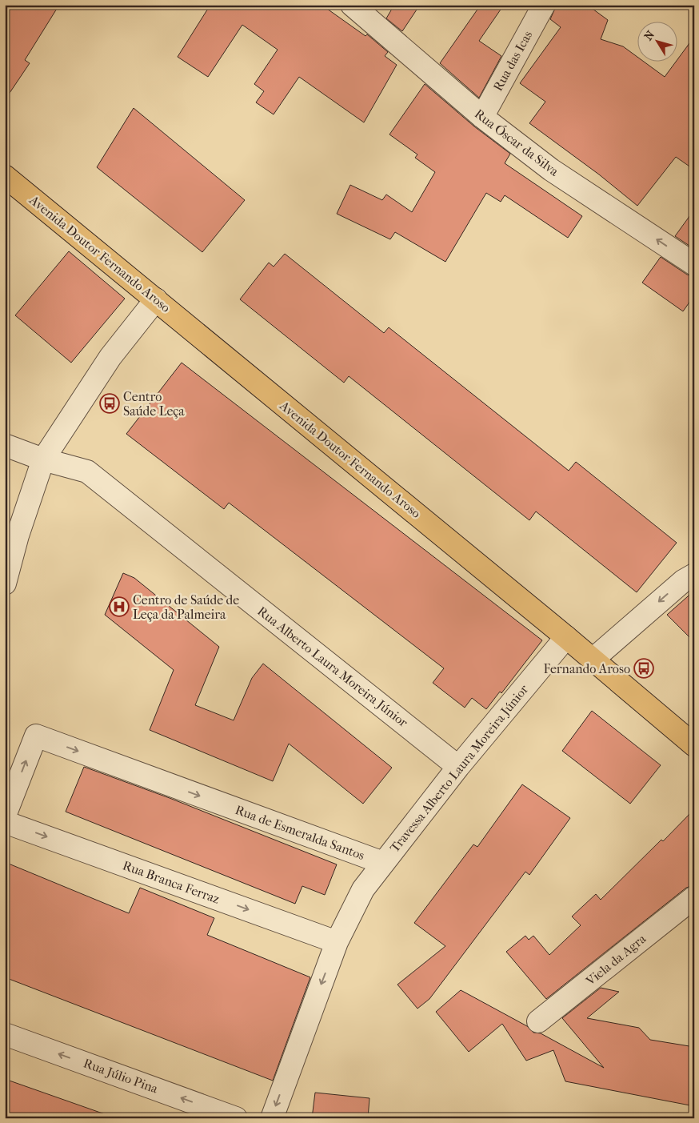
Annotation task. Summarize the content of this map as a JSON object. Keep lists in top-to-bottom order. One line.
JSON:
{"streets":{"main road":["Avenida Doutor Fernando Aroso"],"street":["Rua das Icas","Rua Óscar da Silva","Rua Alberto Laura Moreira Júnior","Travessa Alberto Laura Moreira Júnior","Rua de Esmeralda Santos","Rua Branca Ferraz","Viela da Agra","Rua Júlio Pina"]},"crossings":[["Rua das Icas","Rua Óscar da Silva"],["Avenida Doutor Fernando Aroso","Travessa Alberto Laura Moreira Júnior"],["Rua Alberto Laura Moreira Júnior","Travessa Alberto Laura Moreira Júnior"],["Travessa Alberto Laura Moreira Júnior","Rua de Esmeralda Santos"],["Rua de Esmeralda Santos","Rua Branca Ferraz"]],"one_way":["Rua Óscar da Silva","Rua Branca Ferraz","Rua Júlio Pina"],"places":{"bus stop":["Centro Saúde Leça","Fernando Aroso"],"hospital":["Centro de Saúde de Leça da Palmeira"]},"north":"top left"}
